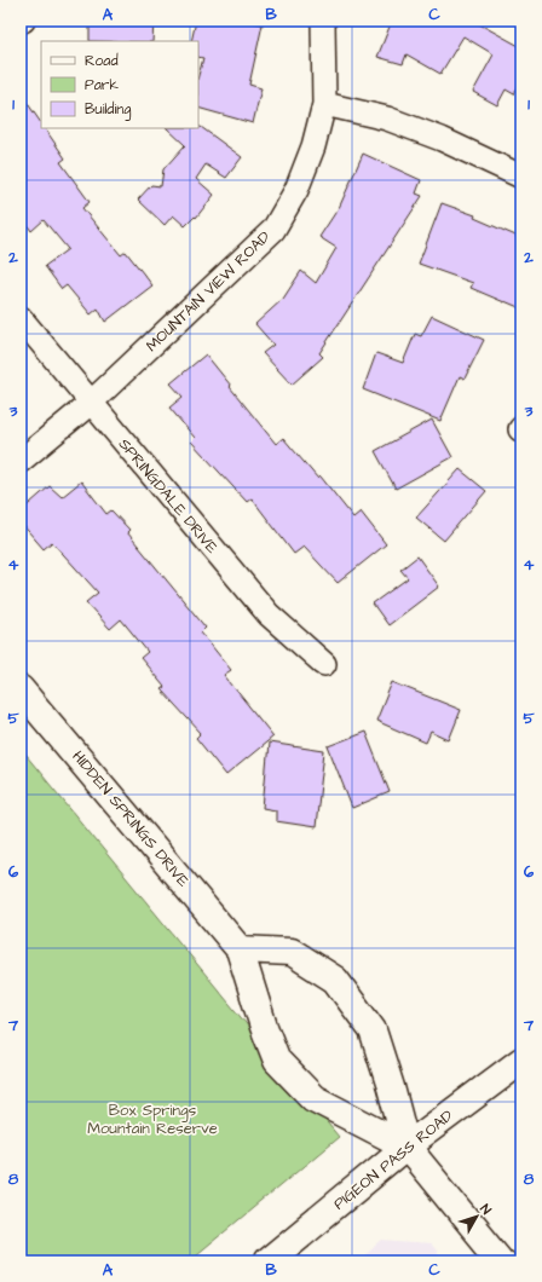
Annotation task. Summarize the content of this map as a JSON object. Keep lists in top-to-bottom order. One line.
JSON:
{"streets":{"street":["MOUNTAIN VIEW ROAD","SPRINGDALE DRIVE","HIDDEN SPRINGS DRIVE","PIGEON PASS ROAD"]},"crossings":[["MOUNTAIN VIEW ROAD","SPRINGDALE DRIVE"],["HIDDEN SPRINGS DRIVE","PIGEON PASS ROAD"]],"parks":["Box Springs Mountain Reserve"],"legend":["Road","Park","Building"],"north":"top right","grid":{"columns":["A","B","C"],"rows":["1","2","3","4","5","6","7","8"]}}
